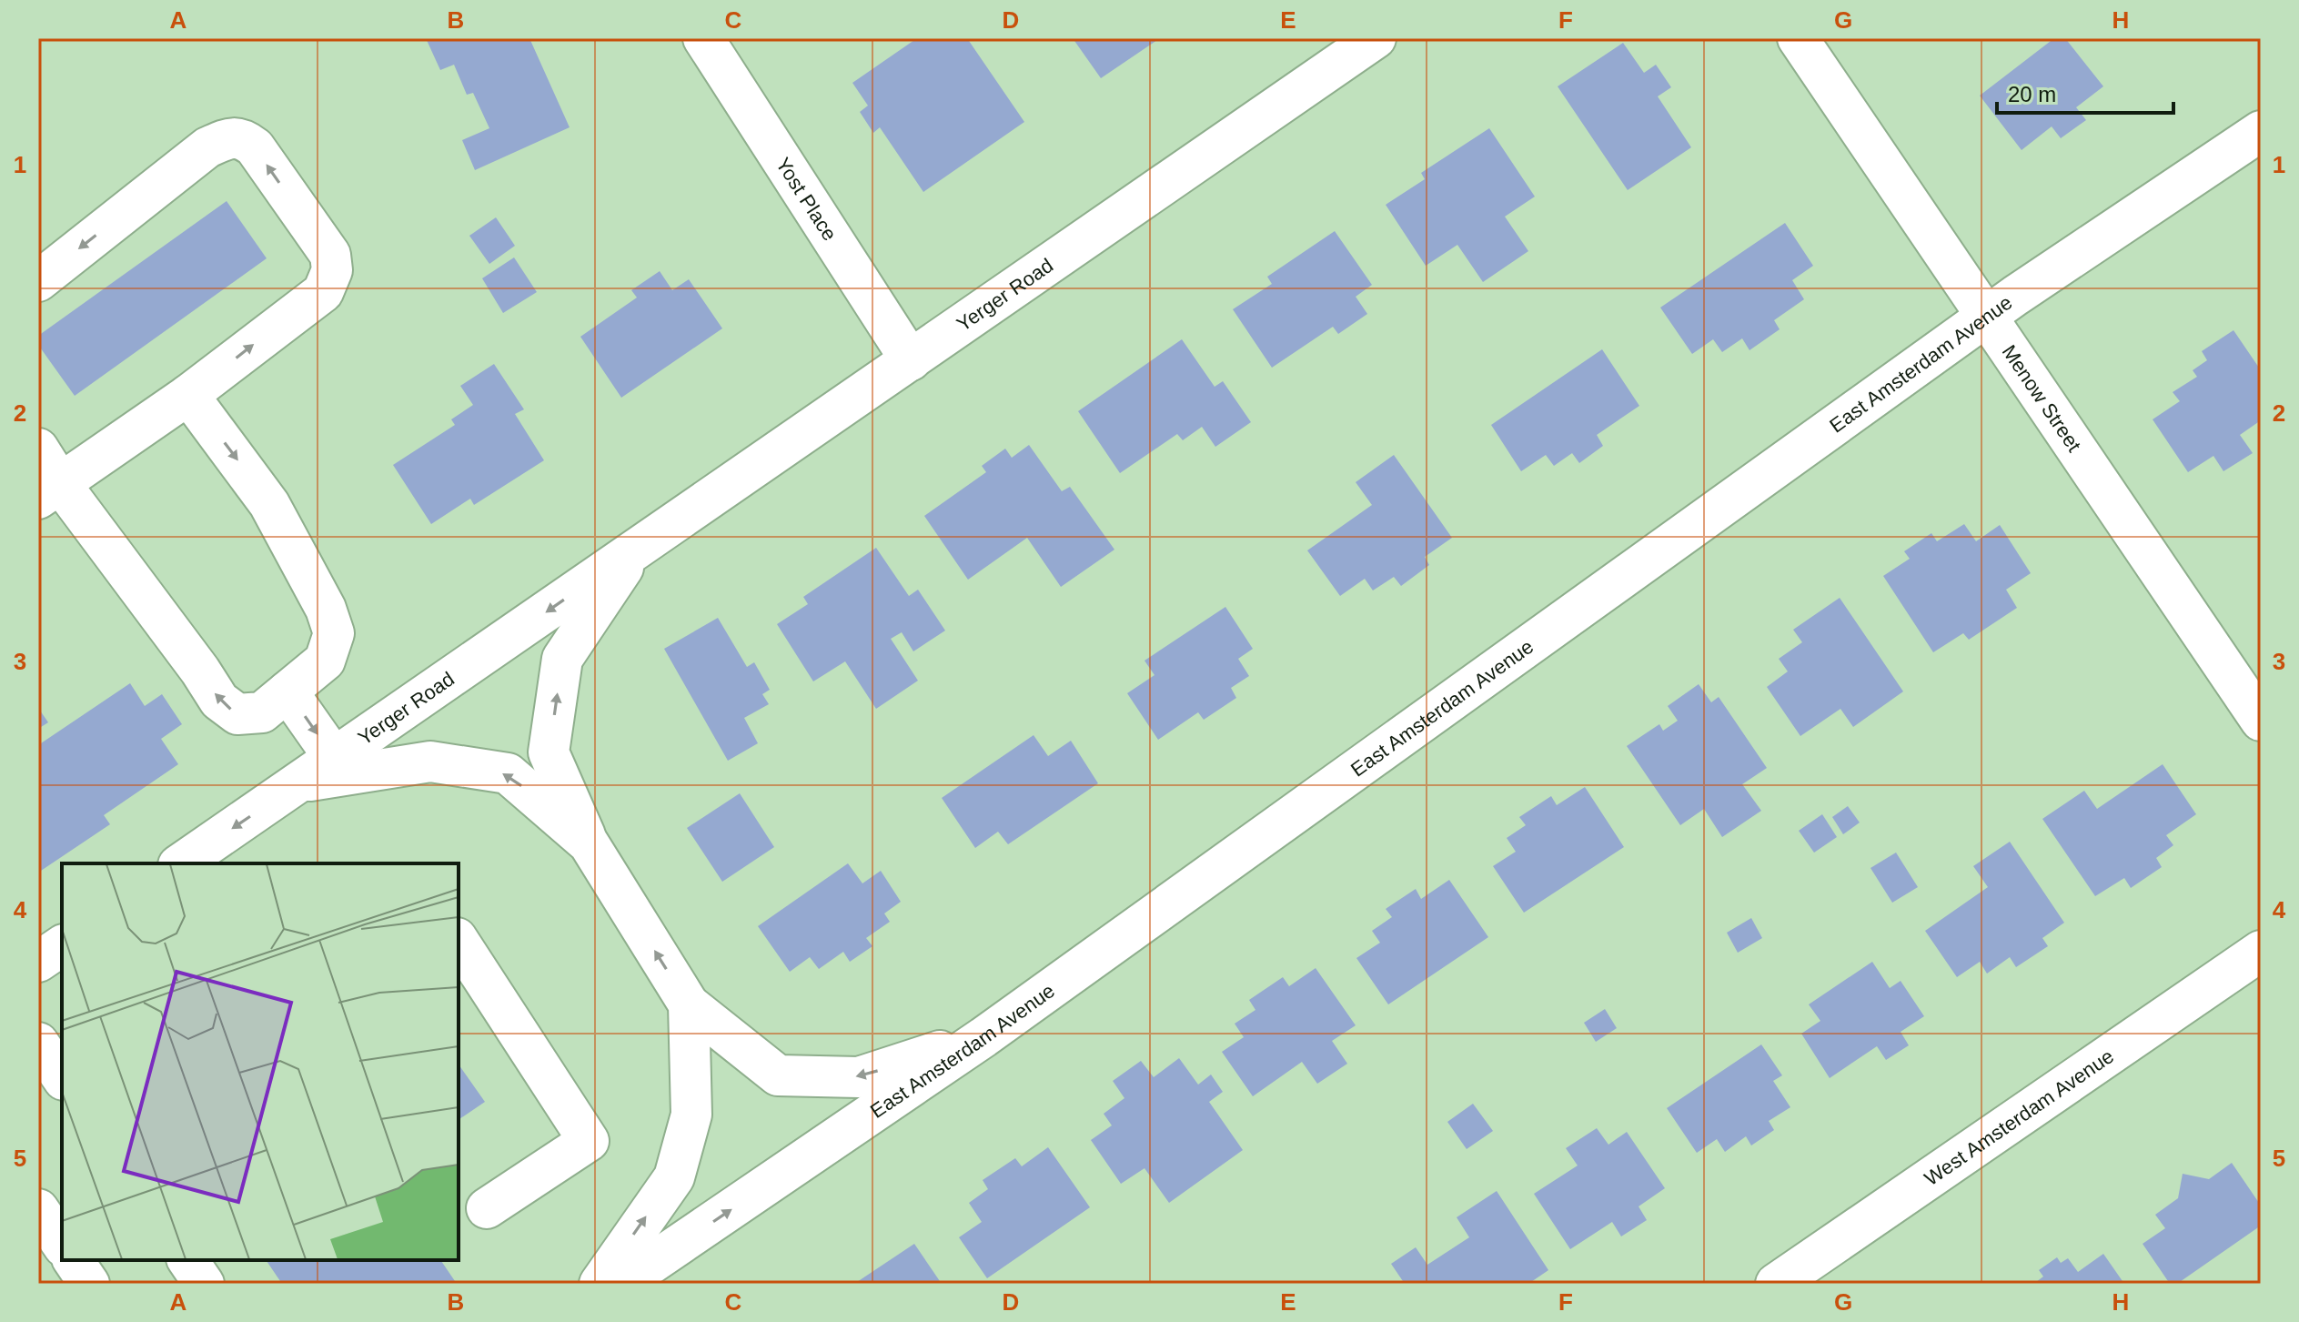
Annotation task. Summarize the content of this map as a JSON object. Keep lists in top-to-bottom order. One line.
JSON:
{"streets":{"street":["Yost Place","Yerger Road","East Amsterdam Avenue","Menow Street","West Amsterdam Avenue"]},"crossings":[["Yost Place","Yerger Road"],["East Amsterdam Avenue","Menow Street"]],"scale_bar":"20 m","grid":{"columns":["A","B","C","D","E","F","G","H"],"rows":["1","2","3","4","5"]}}
